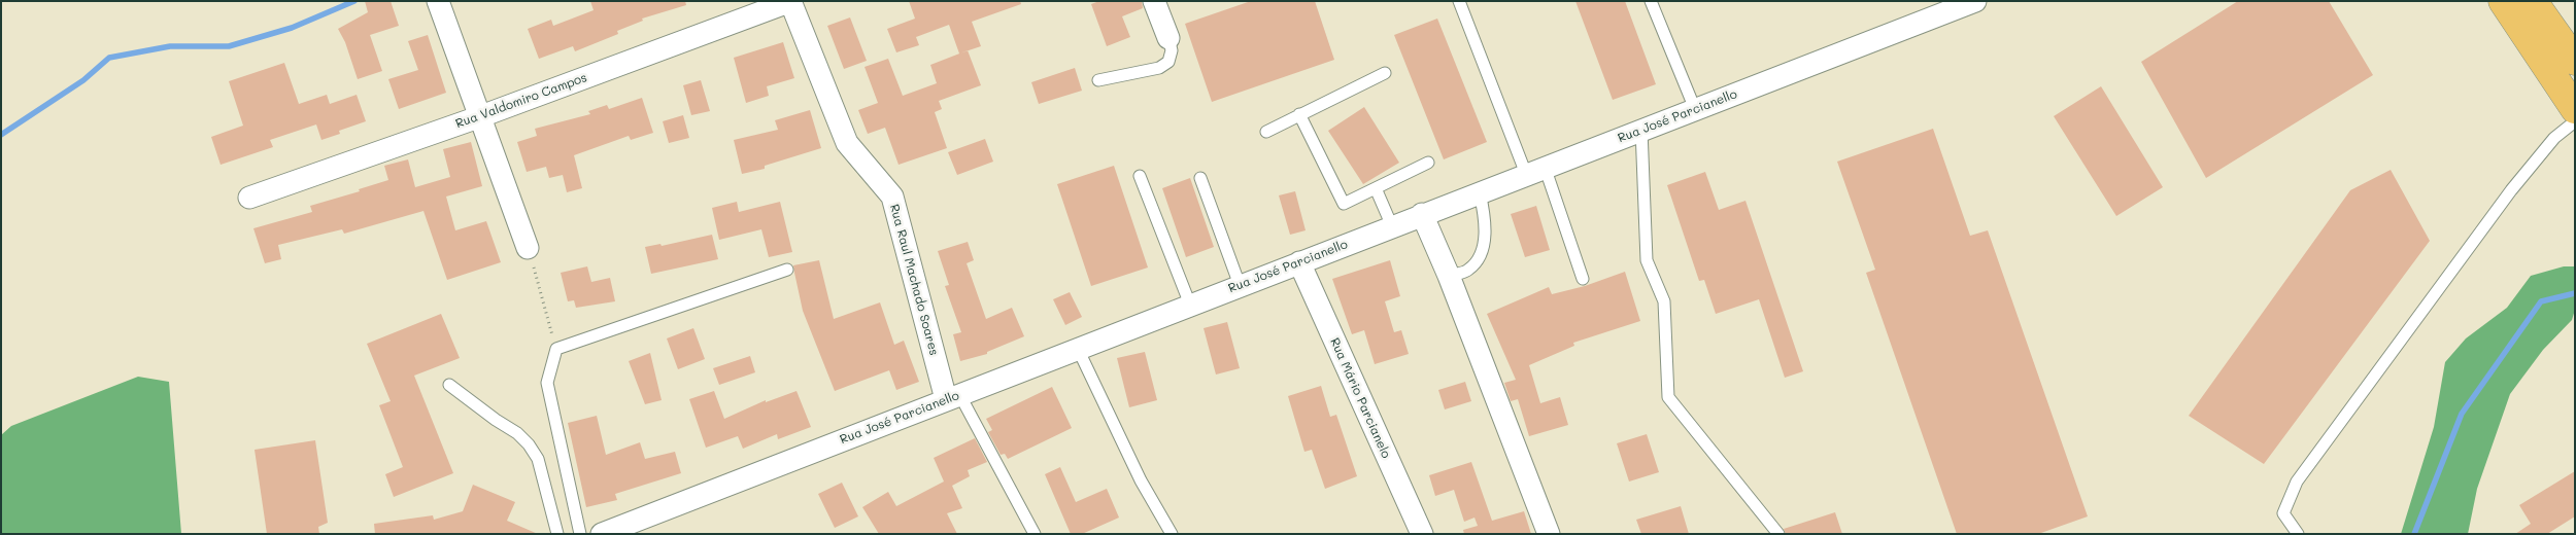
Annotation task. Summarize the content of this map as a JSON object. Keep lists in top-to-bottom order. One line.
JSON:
{"streets":{"street":["Rua Valdomiro Campos","Rua José Parcianello","Rua Raul Machado Soares","Rua Mário Parcianelo"]},"crossings":[["Rua Valdomiro Campos","Rua Raul Machado Soares"],["Rua José Parcianello","Rua Raul Machado Soares"],["Rua José Parcianello","Rua Mário Parcianelo"]]}
